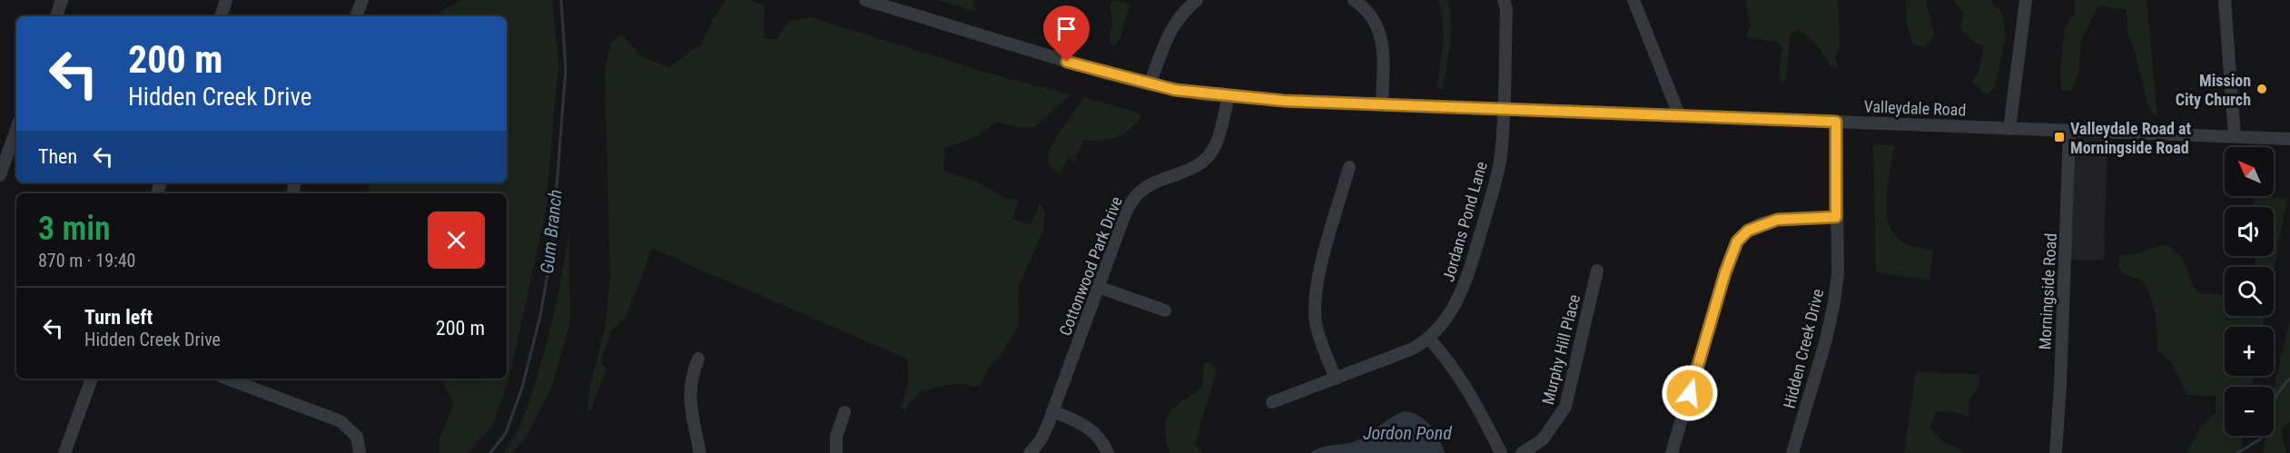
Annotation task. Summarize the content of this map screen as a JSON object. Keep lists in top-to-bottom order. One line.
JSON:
{"streets":{"street":["Valleydale Road","Jordans Pond Lane","Cottonwood Park Drive","Morningside Road","Hidden Creek Drive","Murphy Hill Place"]},"crossings":[["Valleydale Road","Jordans Pond Lane"],["Valleydale Road","Cottonwood Park Drive"],["Valleydale Road","Morningside Road"],["Valleydale Road","Hidden Creek Drive"]],"water":["Gum Branch","Jordon Pond"],"places":{"other":["Mission City Church"],"transit":["Valleydale Road at Morningside Road"]},"north":"top left","page":{"turn":["200 m","Hidden Creek Drive"],"then":"Then","map_buttons":["+","−"],"heading":["3 min","870 m · 19:40"],"list":[{"name":"Turn left","note":"Hidden Creek Drive","value":"200 m"}]}}
